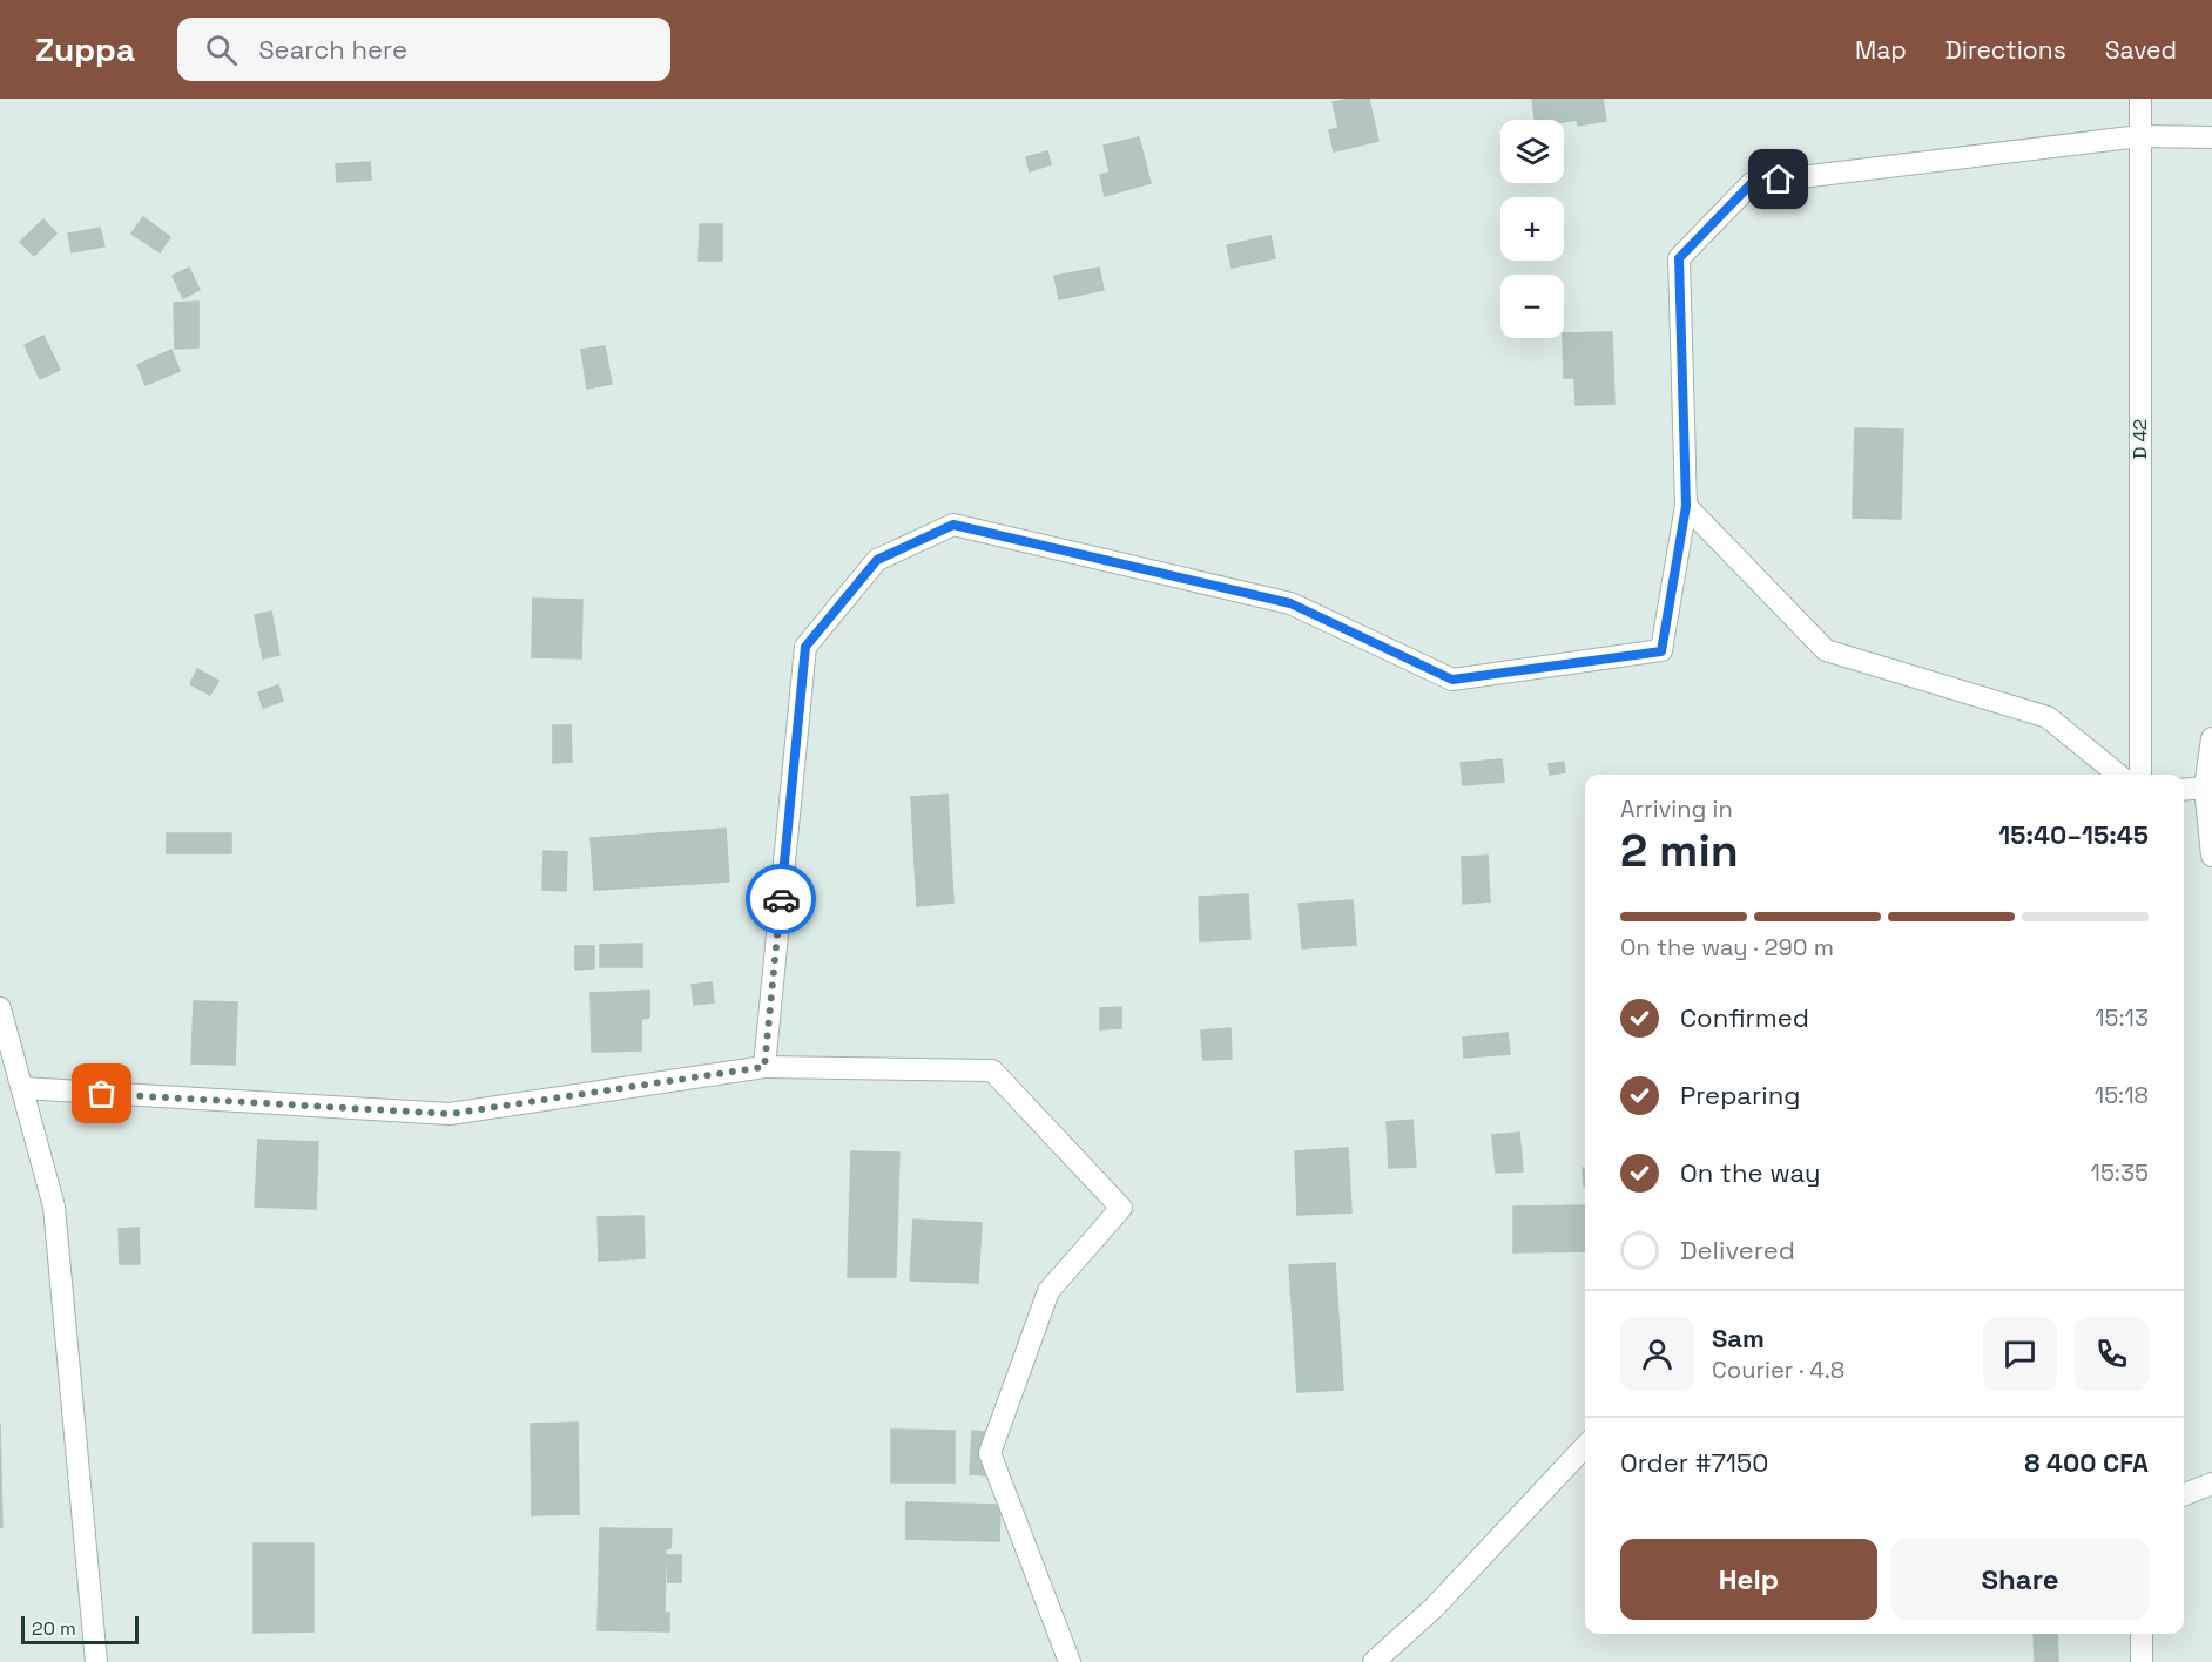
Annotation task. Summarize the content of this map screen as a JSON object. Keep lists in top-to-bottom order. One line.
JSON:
{"streets":{"street":["D 42"]},"scale_bar":"20 m","page":{"header":"Zuppa","search":"Search here","nav":["Map","Directions","Saved"],"map_buttons":["+","−"],"heading":["2 min","Arriving in","15:40–15:45"],"panel":["Sam","Courier · 4.8","Order #7150","8 400 CFA"],"bar":"On the way · 290 m","list":[["Confirmed","15:13"],["Preparing","15:18"],["On the way","15:35"],"Delivered"],"buttons":["Help","Share"],"scale":"20 m"}}
